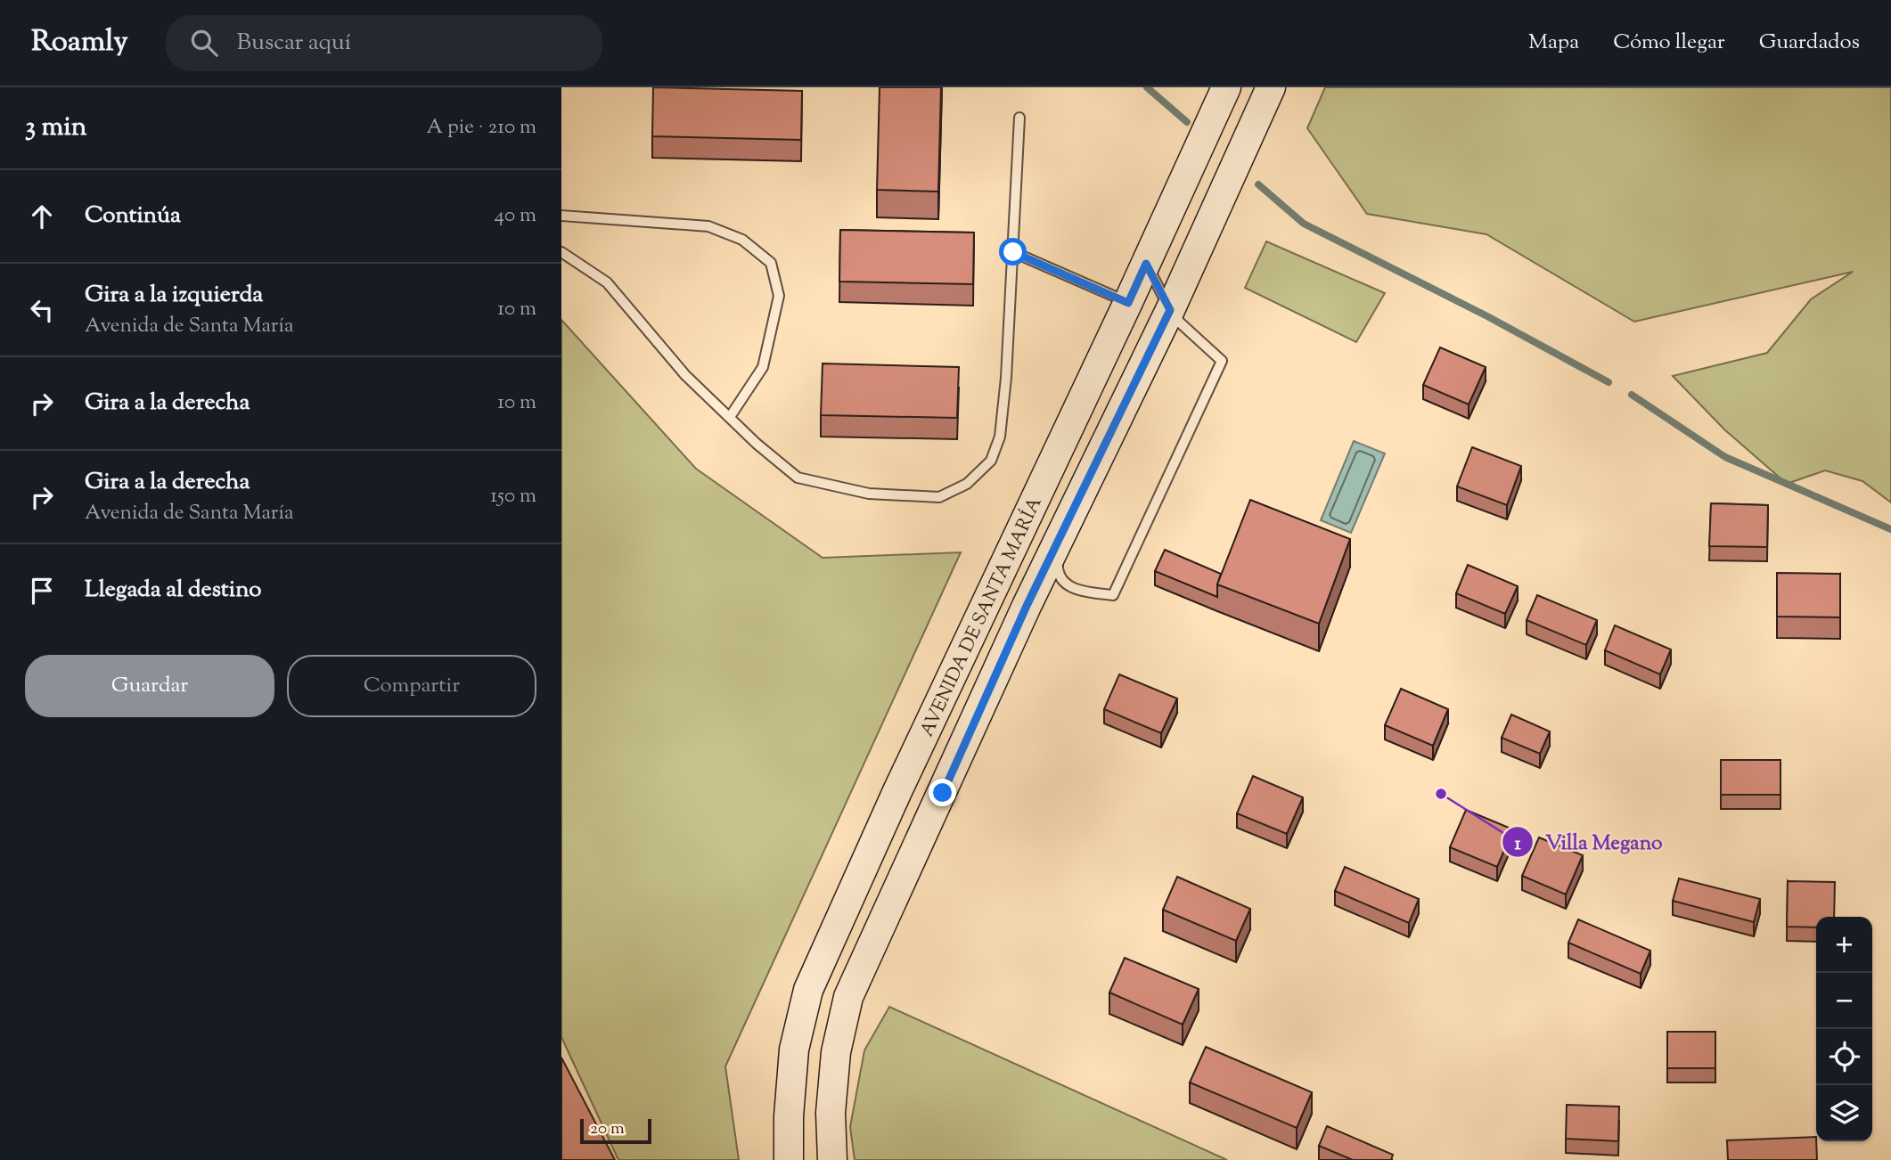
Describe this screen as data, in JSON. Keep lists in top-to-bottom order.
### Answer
{
  "streets": {
    "street": ["AVENIDA DE SANTA MARÍA"]
  },
  "places": ["Villa Megano"],
  "scale_bar": "20 m",
  "page": {
    "header": "Roamly",
    "search": "Buscar aquí",
    "nav": ["Mapa", "Cómo llegar", "Guardados"],
    "heading": ["3 min", "A pie · 210 m"],
    "list": [
      ["Continúa", "40 m"],
      ["Gira a la izquierda", "Avenida de Santa María", "10 m"],
      ["Gira a la derecha", "10 m"],
      ["Gira a la derecha", "Avenida de Santa María", "150 m"],
      "Llegada al destino"
    ],
    "buttons": ["Guardar", "Compartir"],
    "map_buttons": ["+", "−"],
    "scale": "20 m"
  }
}
